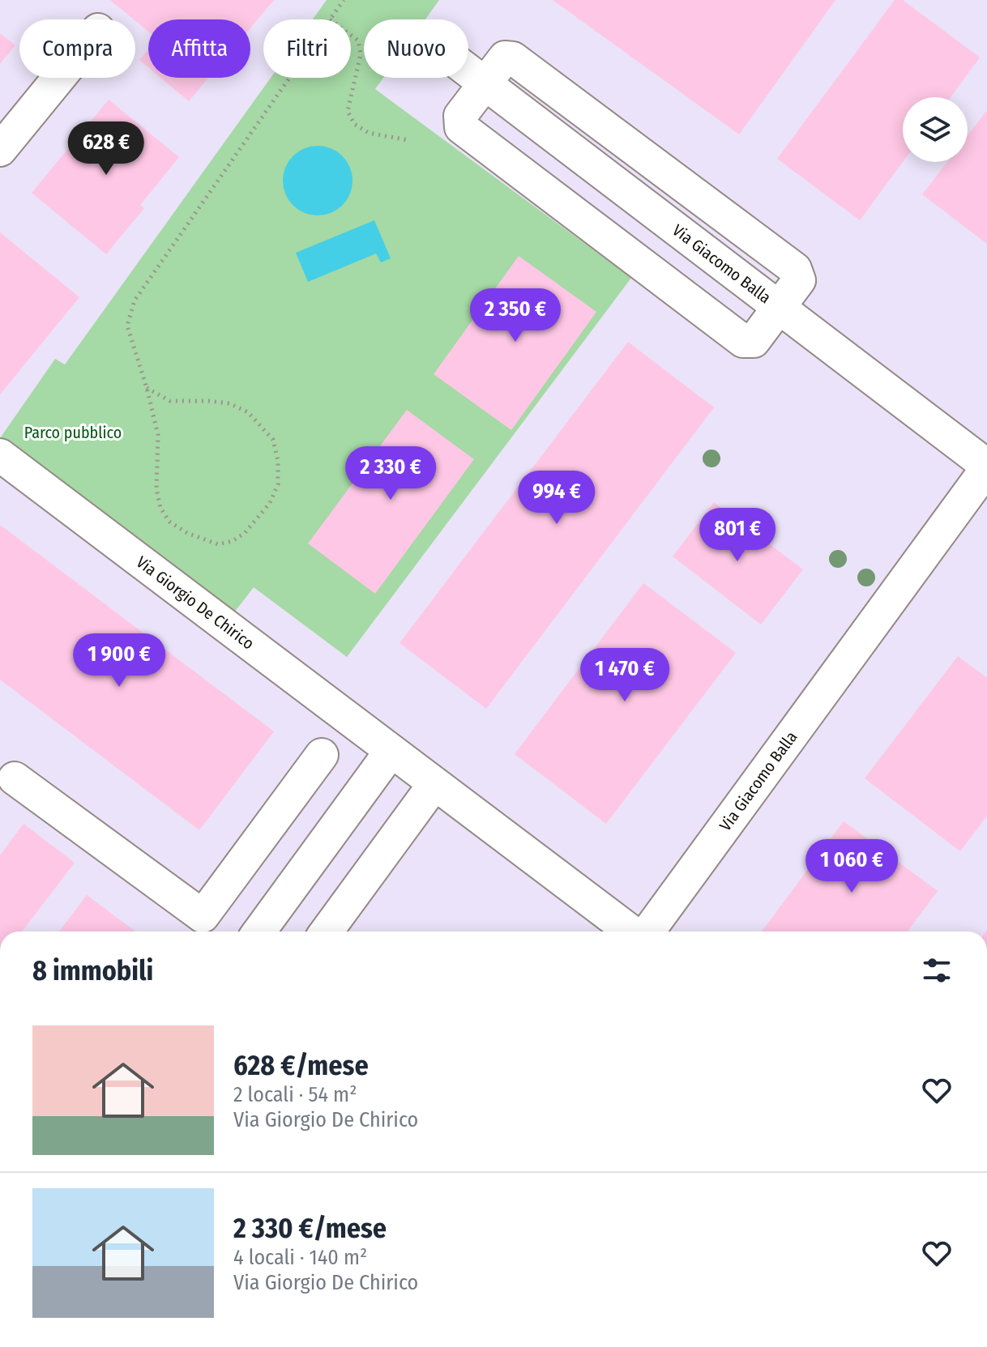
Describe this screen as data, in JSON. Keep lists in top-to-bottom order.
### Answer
{
  "streets": {
    "street": ["Via Giacomo Balla", "Via Giorgio De Chirico"]
  },
  "parks": ["Parco pubblico"],
  "page": {
    "chip": [
      "Compra",
      "Affitta",
      "Filtri",
      "Nuovo"
    ],
    "price": [
      "628 €",
      "2 350 €",
      "2 330 €",
      "994 €",
      "801 €",
      "1 900 €",
      "1 470 €",
      "1 060 €"
    ],
    "heading": "8 immobili",
    "list": [
      {
        "name": "628 €/mese",
        "note": "2 locali · 54 m² · Via Giorgio De Chirico"
      },
      {
        "name": "2 330 €/mese",
        "note": "4 locali · 140 m² · Via Giorgio De Chirico"
      }
    ]
  }
}
